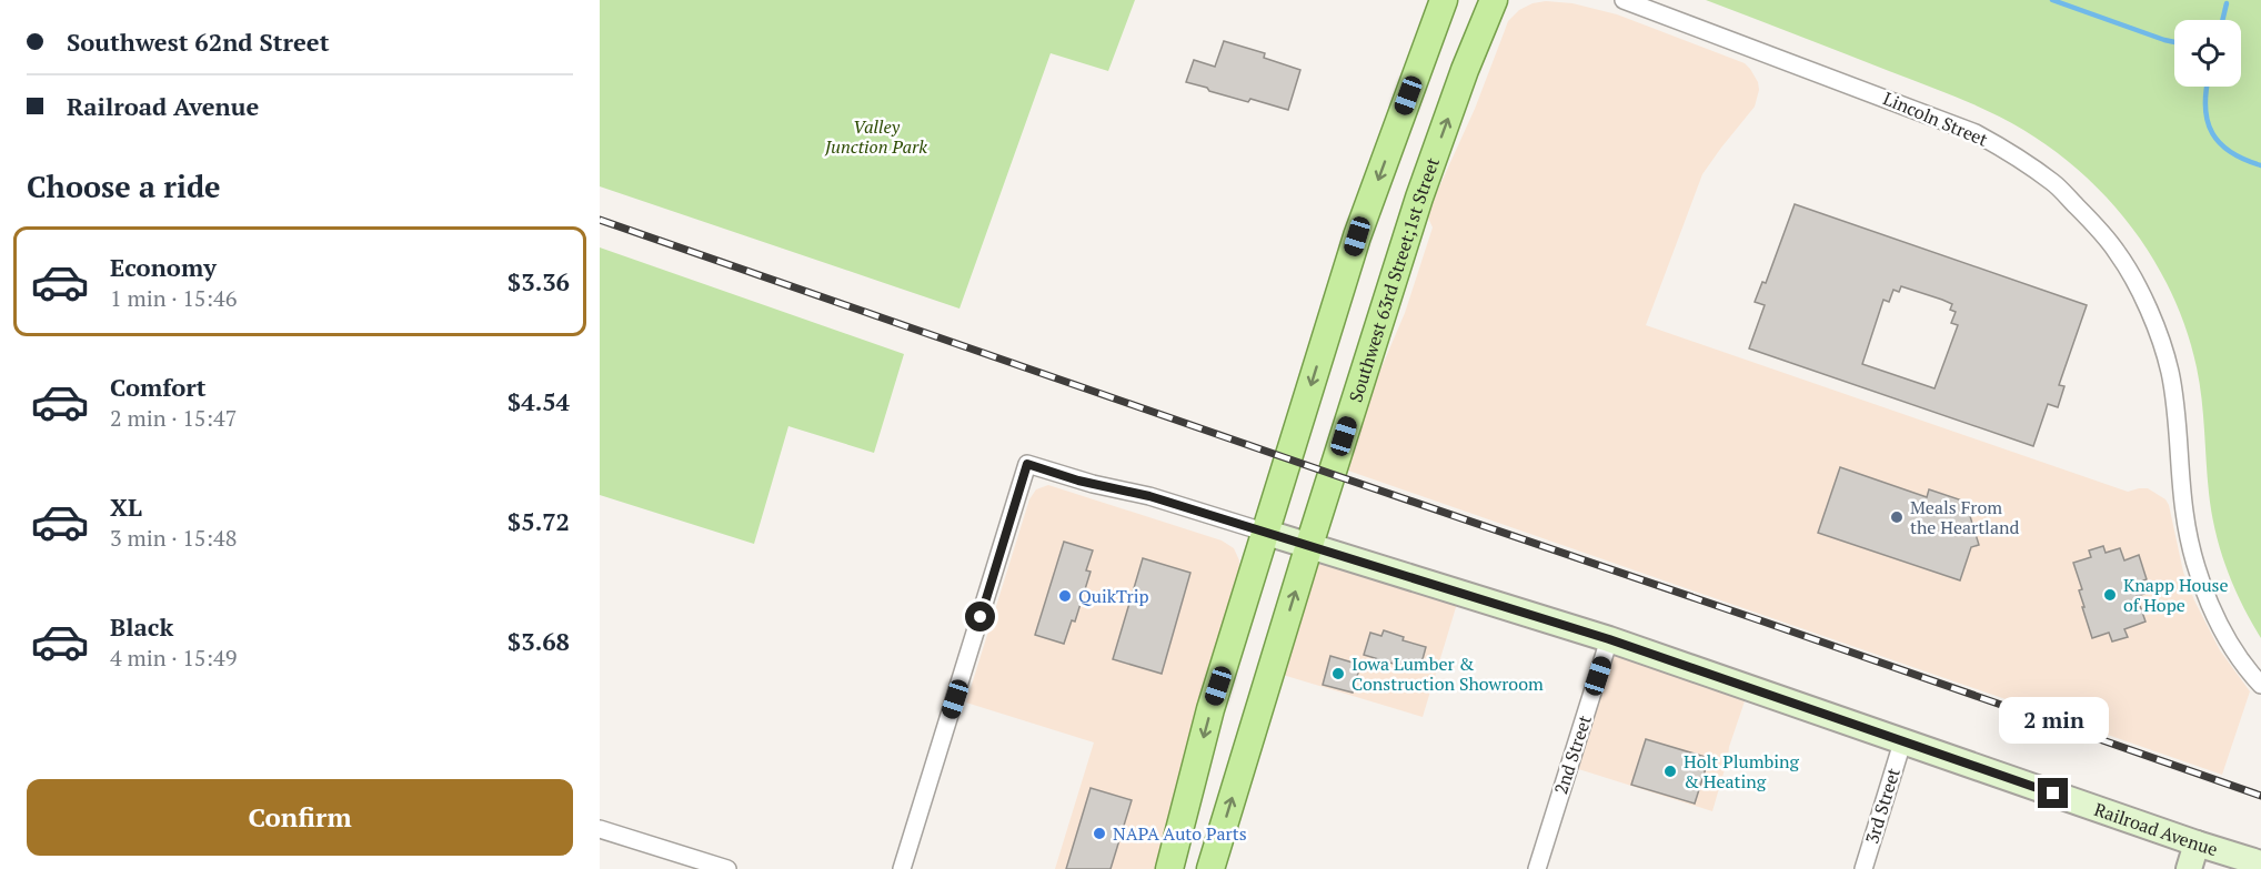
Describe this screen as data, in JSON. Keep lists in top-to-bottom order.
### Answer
{
  "streets": {
    "main road": ["Southwest 63rd Street;1st Street", "Railroad Avenue"],
    "street": ["Lincoln Street", "2nd Street", "3rd Street"]
  },
  "crossings": [
    ["Southwest 63rd Street;1st Street", "Railroad Avenue"],
    ["2nd Street", "Railroad Avenue"],
    ["3rd Street", "Railroad Avenue"]
  ],
  "parks": ["Valley Junction Park"],
  "places": [
    "Meals From the Heartland",
    "Knapp House of Hope",
    "QuikTrip",
    "Iowa Lumber & Construction Showroom",
    "Holt Plumbing & Heating",
    "NAPA Auto Parts"
  ],
  "page": {
    "banner": ["Southwest 62nd Street", "Railroad Avenue"],
    "heading": "Choose a ride",
    "list": [
      {
        "name": "Economy",
        "note": "1 min · 15:46",
        "value": "$3.36"
      },
      {
        "name": "Comfort",
        "note": "2 min · 15:47",
        "value": "$4.54"
      },
      {
        "name": "XL",
        "note": "3 min · 15:48",
        "value": "$5.72"
      },
      {
        "name": "Black",
        "note": "4 min · 15:49",
        "value": "$3.68"
      }
    ],
    "bubble": "2 min",
    "buttons": "Confirm"
  }
}
